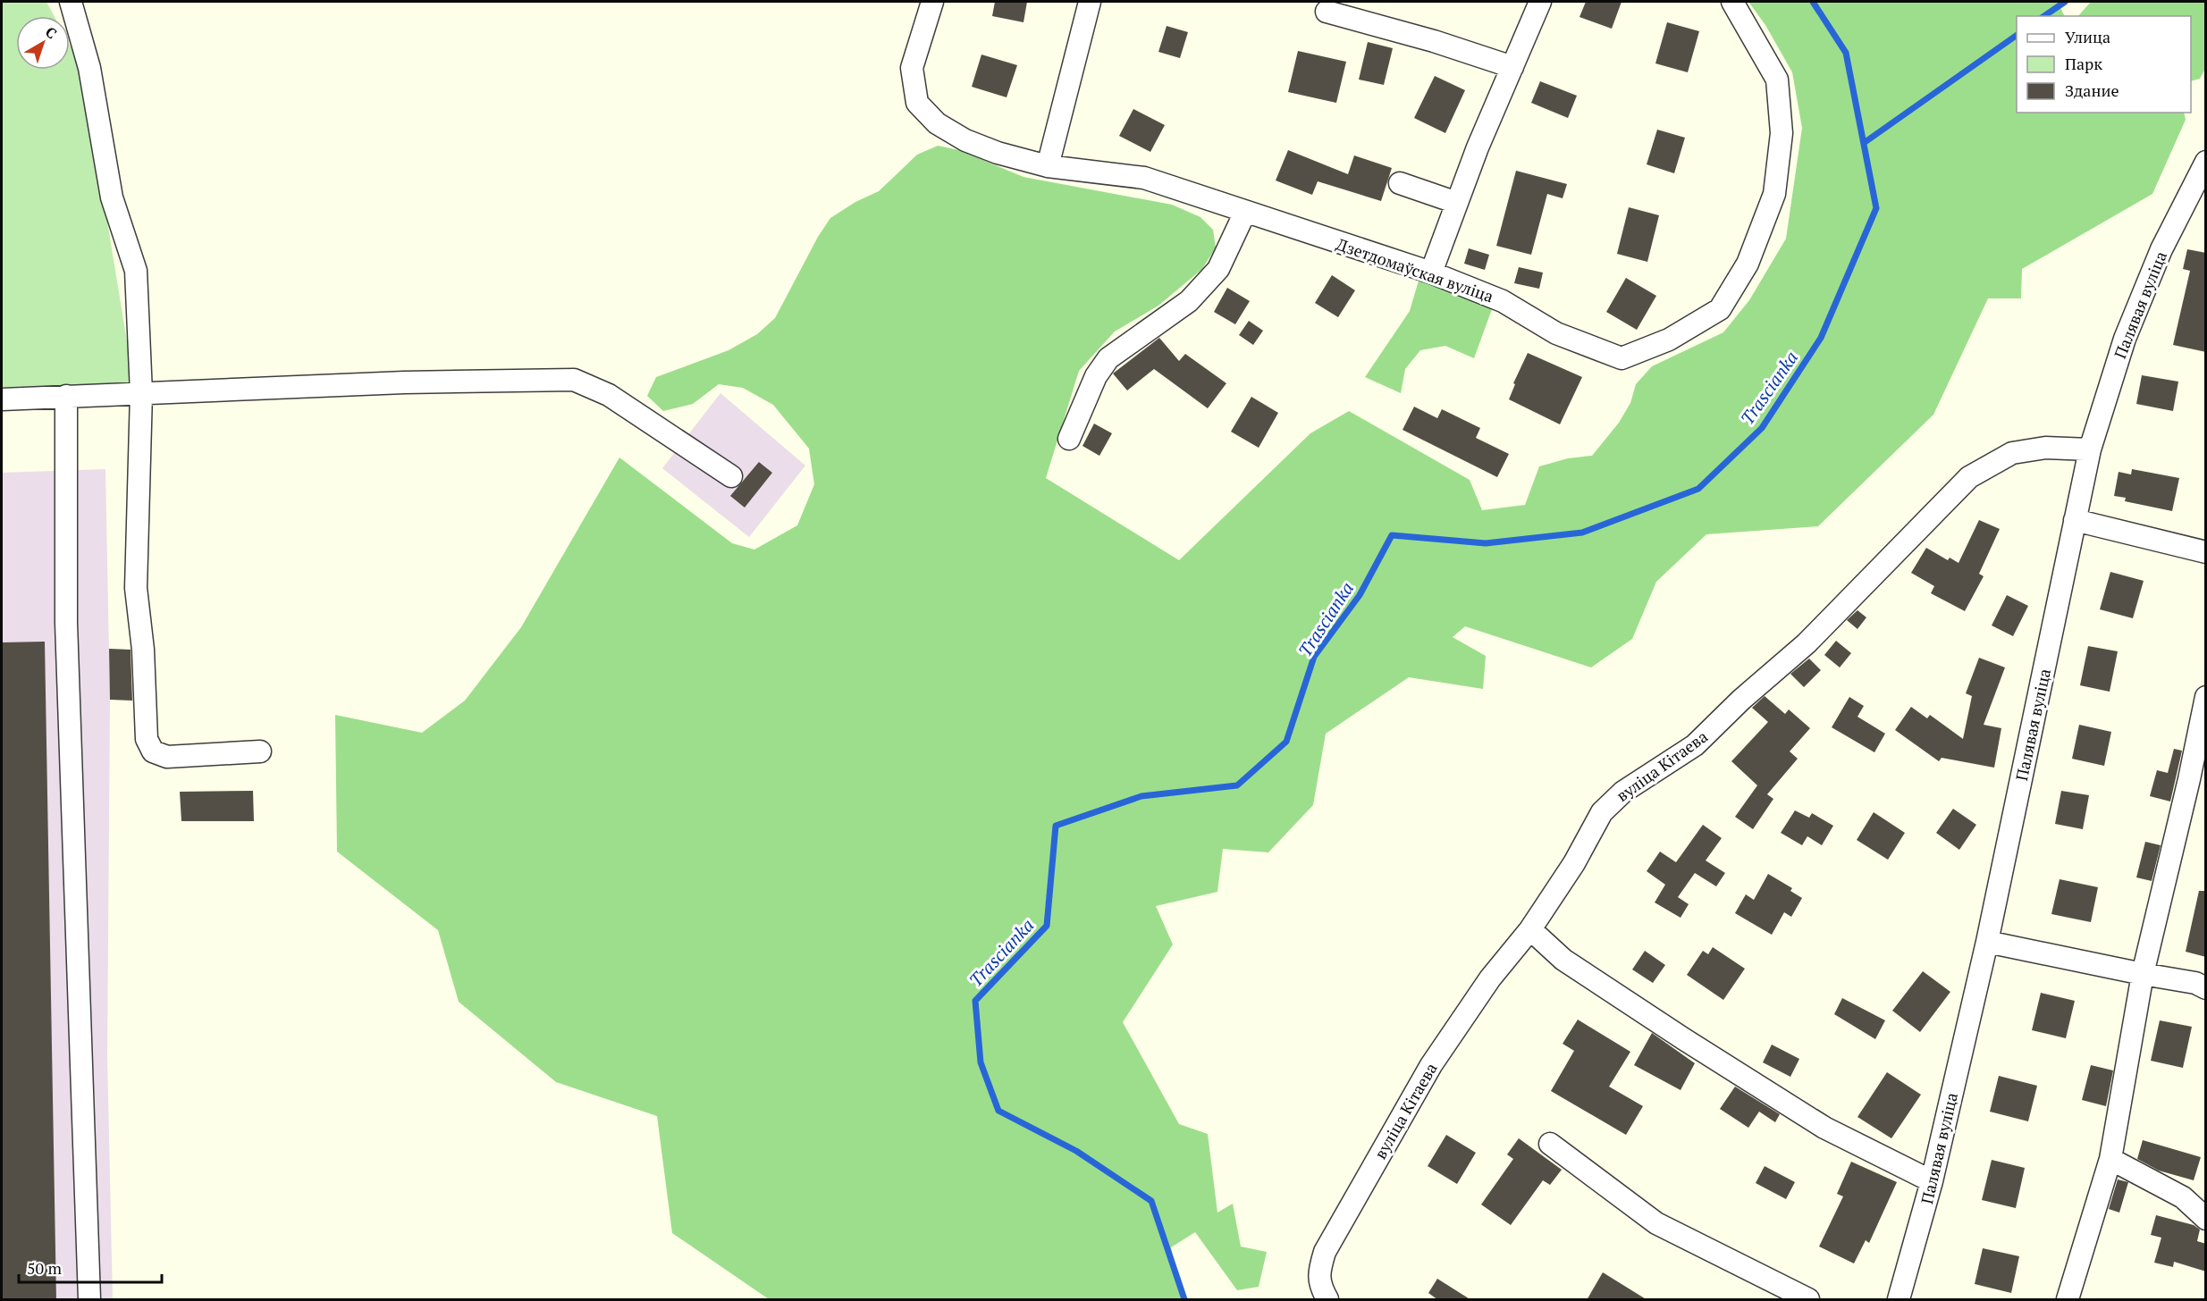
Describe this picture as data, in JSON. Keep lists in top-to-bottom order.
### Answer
{
  "streets": {
    "street": ["Дзетдомаўская вуліца", "Палявая вуліца", "вуліца Кітаева"]
  },
  "crossings": [
    ["Палявая вуліца", "вуліца Кітаева"]
  ],
  "water": ["Trascianka"],
  "legend": ["Улица", "Парк", "Здание"],
  "scale_bar": "50 m",
  "north": "top right"
}
